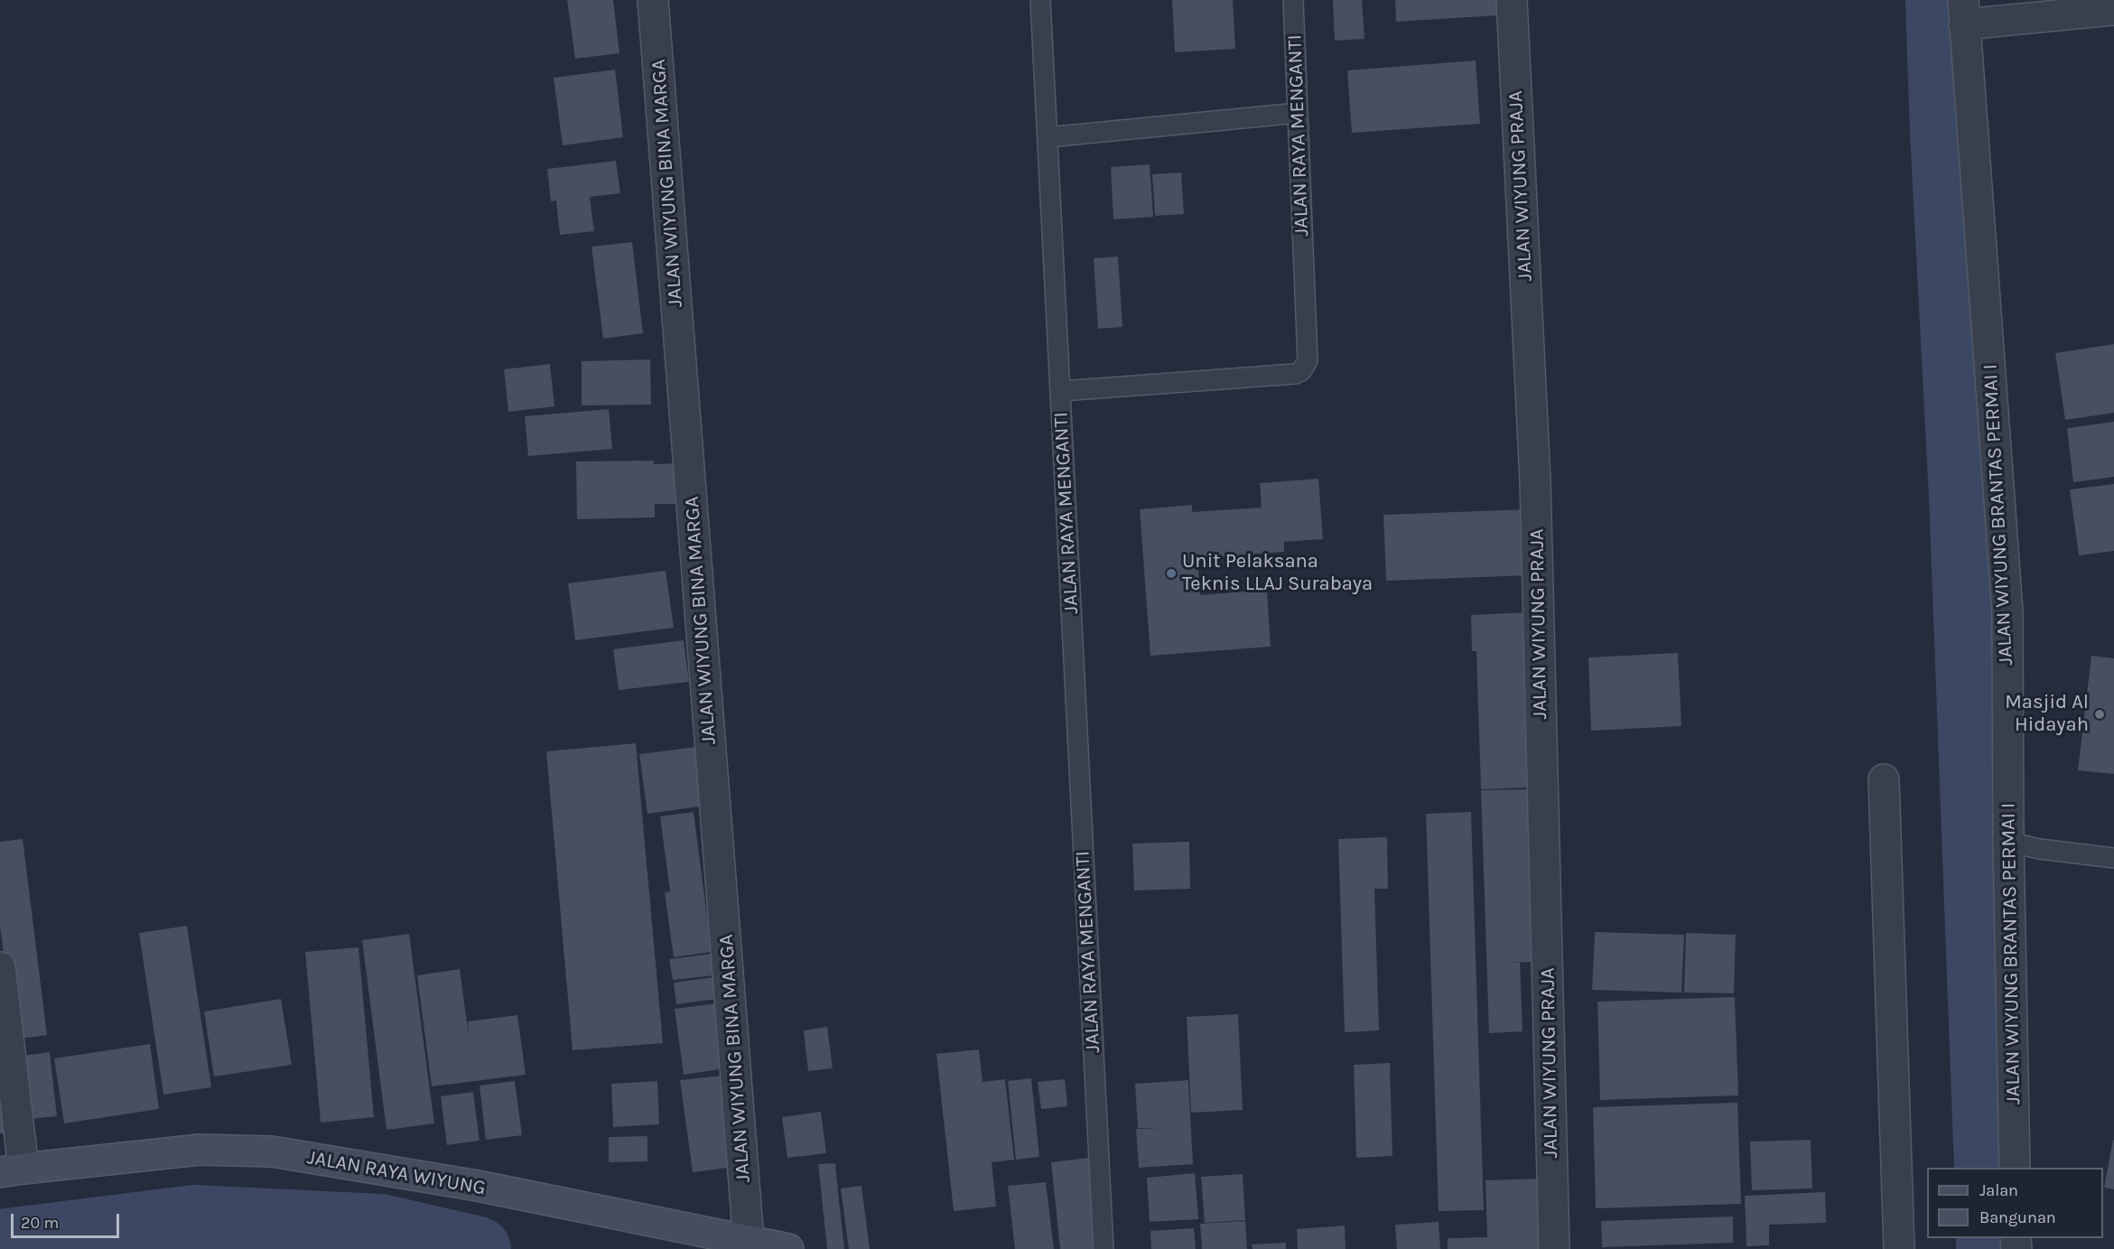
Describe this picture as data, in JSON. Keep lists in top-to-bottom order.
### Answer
{
  "streets": {
    "main road": ["JALAN RAYA WIYUNG"],
    "street": ["JALAN WIYUNG BINA MARGA", "JALAN WIYUNG PRAJA", "JALAN WIYUNG BRANTAS PERMAI I"],
    "lane": ["JALAN RAYA MENGANTI"]
  },
  "crossings": [
    ["JALAN WIYUNG BINA MARGA", "JALAN RAYA WIYUNG"]
  ],
  "places": ["Unit Pelaksana Teknis LLAJ Surabaya", "Masjid Al Hidayah"],
  "legend": ["Jalan", "Bangunan"],
  "scale_bar": "20 m"
}
